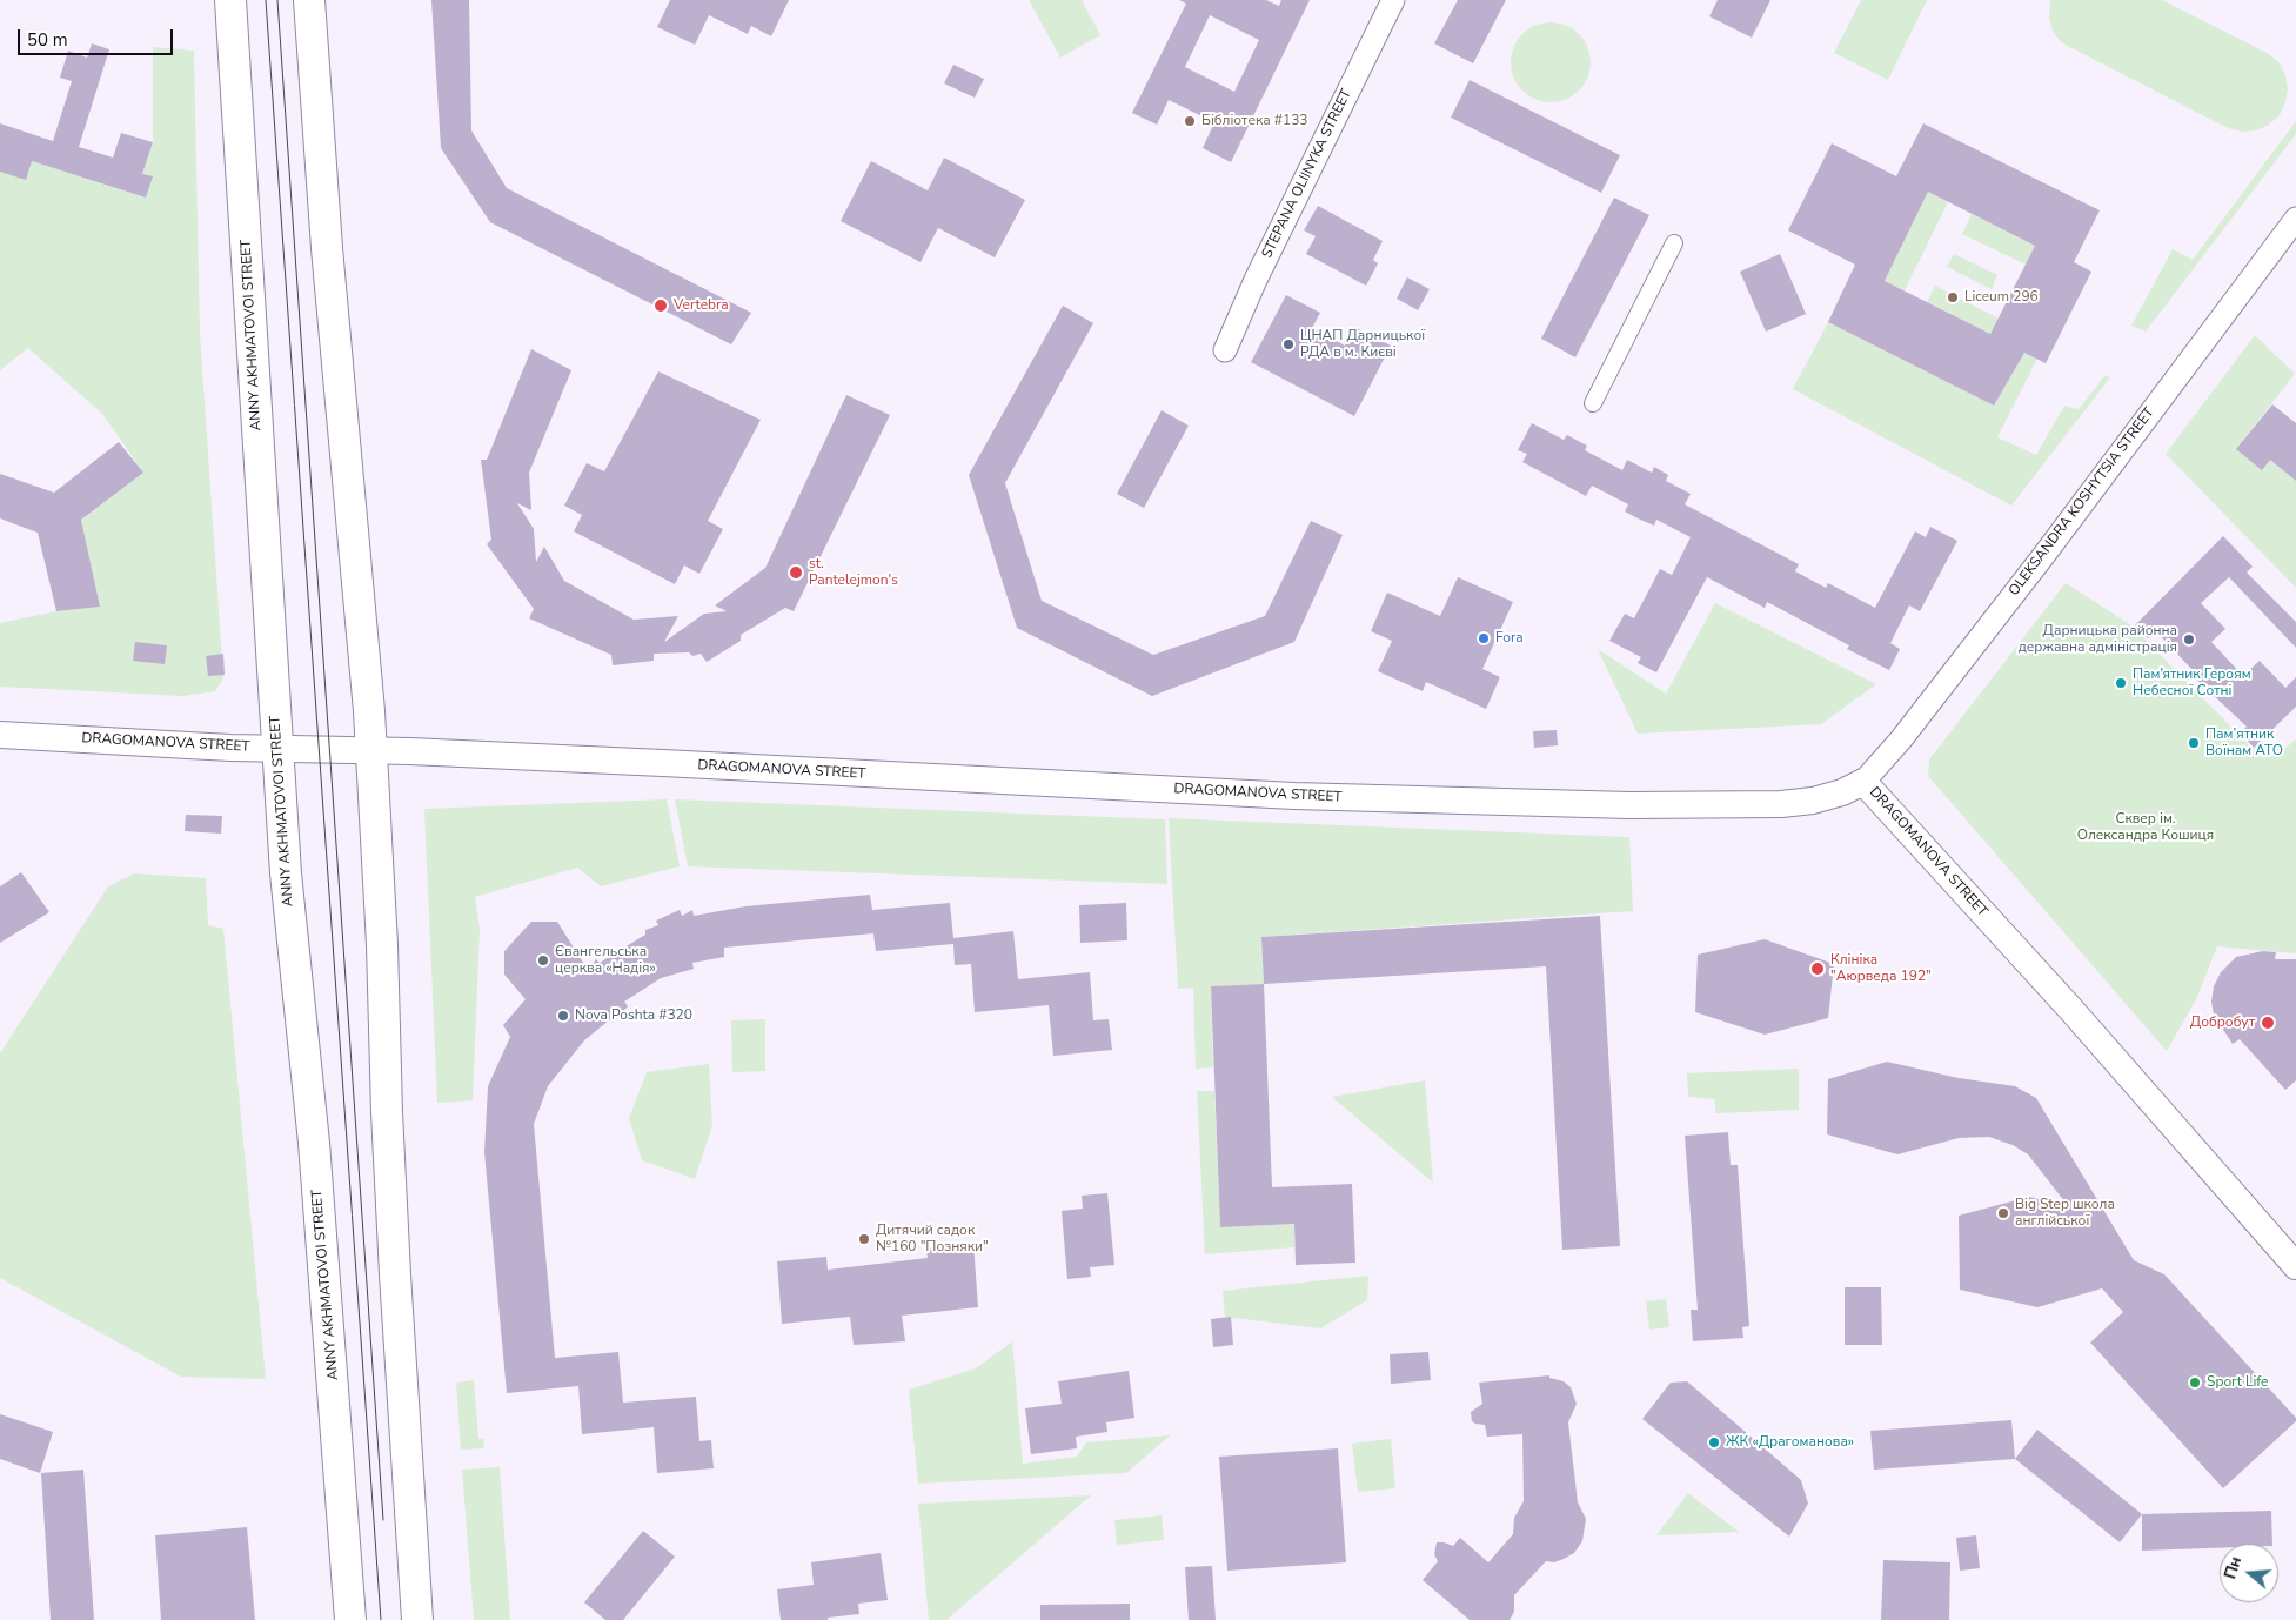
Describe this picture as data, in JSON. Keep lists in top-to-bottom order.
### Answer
{
  "streets": {
    "main road": ["ANNY AKHMATOVOI STREET"],
    "street": ["STEPANA OLIINYKA STREET", "OLEKSANDRA KOSHYTSIA STREET", "DRAGOMANOVA STREET"]
  },
  "crossings": [
    ["ANNY AKHMATOVOI STREET", "DRAGOMANOVA STREET"],
    ["OLEKSANDRA KOSHYTSIA STREET", "DRAGOMANOVA STREET"]
  ],
  "parks": ["Сквер ім. Олександра Кошиця"],
  "places": [
    "Бібліотека #133",
    "Liceum 296",
    "Vertebra",
    "ЦНАП Дарницької РДА в м. Києві",
    "st. Pantelejmon's",
    "Fora",
    "Дарницька районна державна адміністрація",
    "Пам'ятник Героям Небесної Сотні",
    "Пам’ятник Воїнам АТО",
    "Євангельська церква «Надія»",
    "Клініка \"Аюрведа 192\"",
    "Nova Poshta #320",
    "Добробут",
    "Big Step школа англiйськоï",
    "Дитячий садок №160 \"Позняки\"",
    "Sport Life",
    "ЖК «Драгоманова»"
  ],
  "scale_bar": "50 m",
  "north": "left"
}
